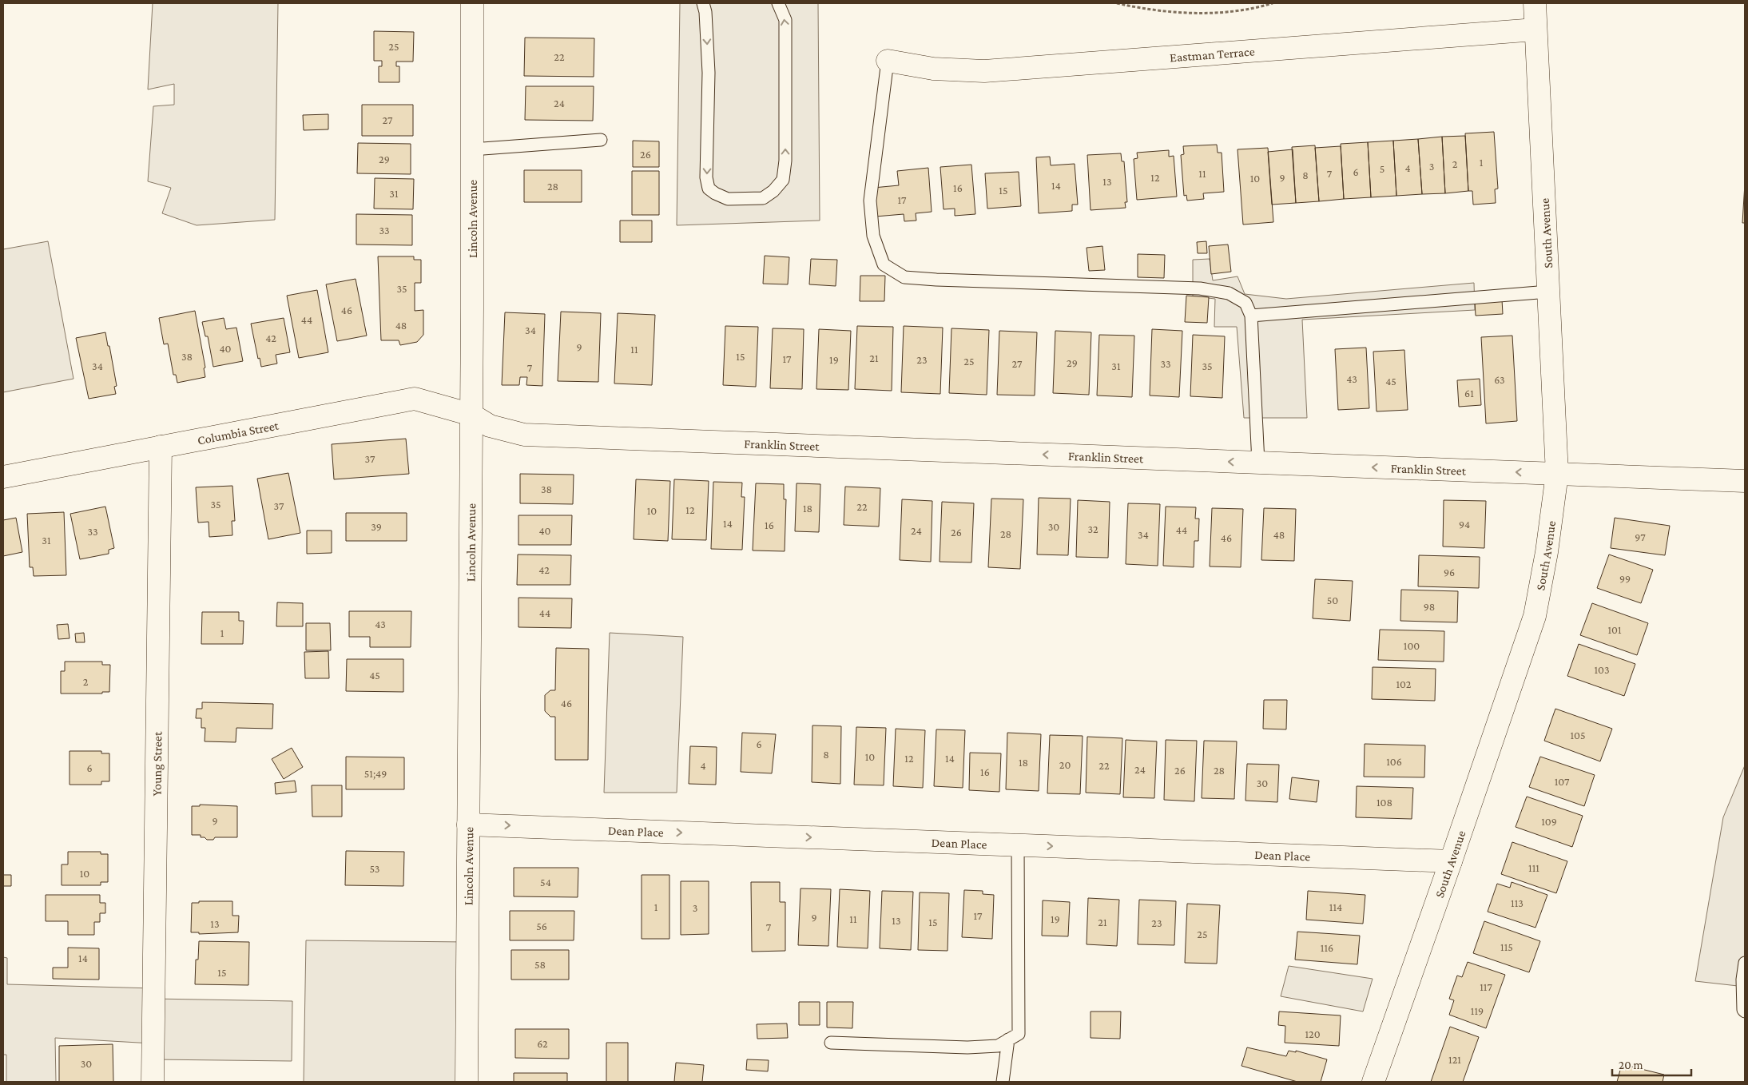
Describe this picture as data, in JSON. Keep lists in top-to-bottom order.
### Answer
{
  "streets": {
    "street": [
      "Eastman Terrace",
      "Lincoln Avenue",
      "South Avenue",
      "Columbia Street",
      "Franklin Street",
      "Young Street",
      "Dean Place"
    ]
  },
  "crossings": [
    ["Eastman Terrace", "South Avenue"],
    ["Lincoln Avenue", "Columbia Street"],
    ["Lincoln Avenue", "Franklin Street"],
    ["Lincoln Avenue", "Dean Place"],
    ["South Avenue", "Franklin Street"],
    ["South Avenue", "Dean Place"],
    ["Columbia Street", "Franklin Street"],
    ["Columbia Street", "Young Street"]
  ],
  "one_way": ["Franklin Street", "Dean Place"],
  "house_numbers": [
    "25",
    "22",
    "24",
    "27",
    "26",
    "29",
    "1",
    "2",
    "3",
    "4",
    "5",
    "6",
    "11",
    "7",
    "8",
    "12",
    "9",
    "10",
    "13",
    "14",
    "28",
    "16",
    "15",
    "31",
    "17",
    "33",
    "35",
    "46",
    "44",
    "48",
    "34",
    "42",
    "9",
    "40",
    "11",
    "38",
    "15",
    "21",
    "17",
    "19",
    "23",
    "25",
    "29",
    "27",
    "33",
    "34",
    "31",
    "35",
    "7",
    "43",
    "63",
    "45",
    "61",
    "37",
    "38",
    "35",
    "37",
    "22",
    "18",
    "12",
    "10",
    "14",
    "94",
    "16",
    "39",
    "30",
    "32",
    "44",
    "40",
    "24",
    "33",
    "26",
    "28",
    "34",
    "48",
    "97",
    "46",
    "31",
    "42",
    "96",
    "99",
    "50",
    "98",
    "44",
    "43",
    "101",
    "1",
    "100",
    "103",
    "45",
    "2",
    "102",
    "46",
    "105",
    "6",
    "8",
    "10",
    "12",
    "14",
    "106",
    "18",
    "20",
    "4",
    "22",
    "6",
    "24",
    "26",
    "28",
    "16",
    "51;49",
    "107",
    "30",
    "108",
    "9",
    "109",
    "111",
    "53",
    "10",
    "54",
    "113",
    "1",
    "114",
    "3",
    "17",
    "9",
    "11",
    "19",
    "13",
    "15",
    "21",
    "23",
    "13",
    "56",
    "7",
    "25",
    "115",
    "116",
    "14",
    "58",
    "15",
    "117",
    "119",
    "120",
    "62",
    "121",
    "30"
  ],
  "scale_bar": "20 m"
}
